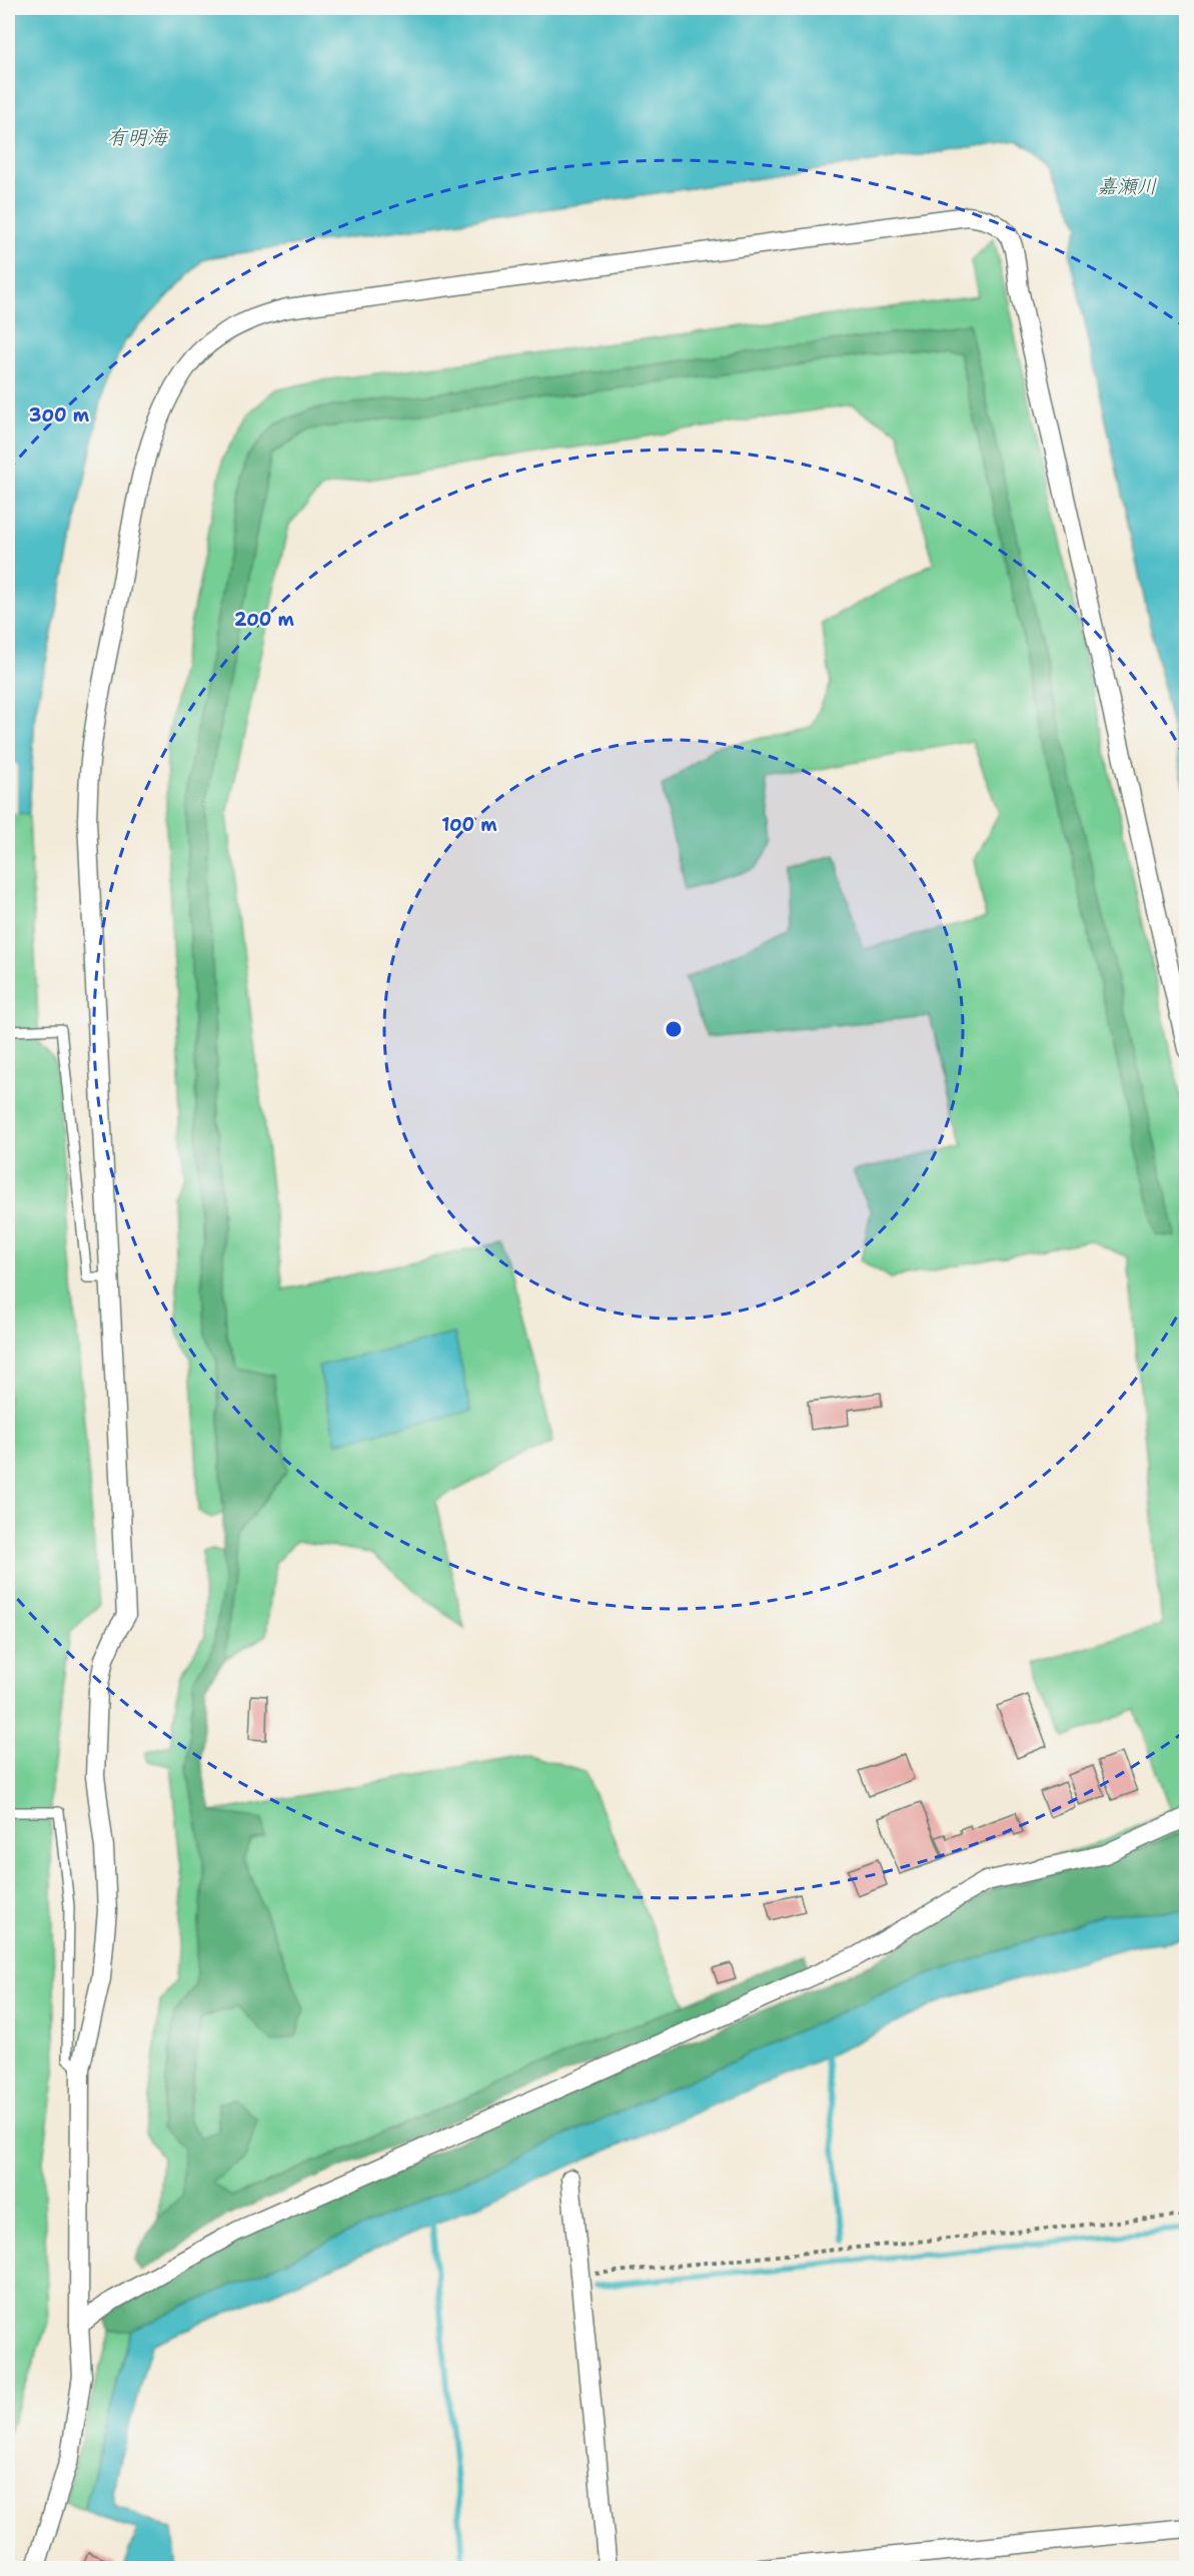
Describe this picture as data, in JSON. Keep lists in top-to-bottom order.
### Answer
{
  "water": ["有明海", "嘉瀬川"],
  "rings": ["300 m", "200 m", "100 m"]
}
